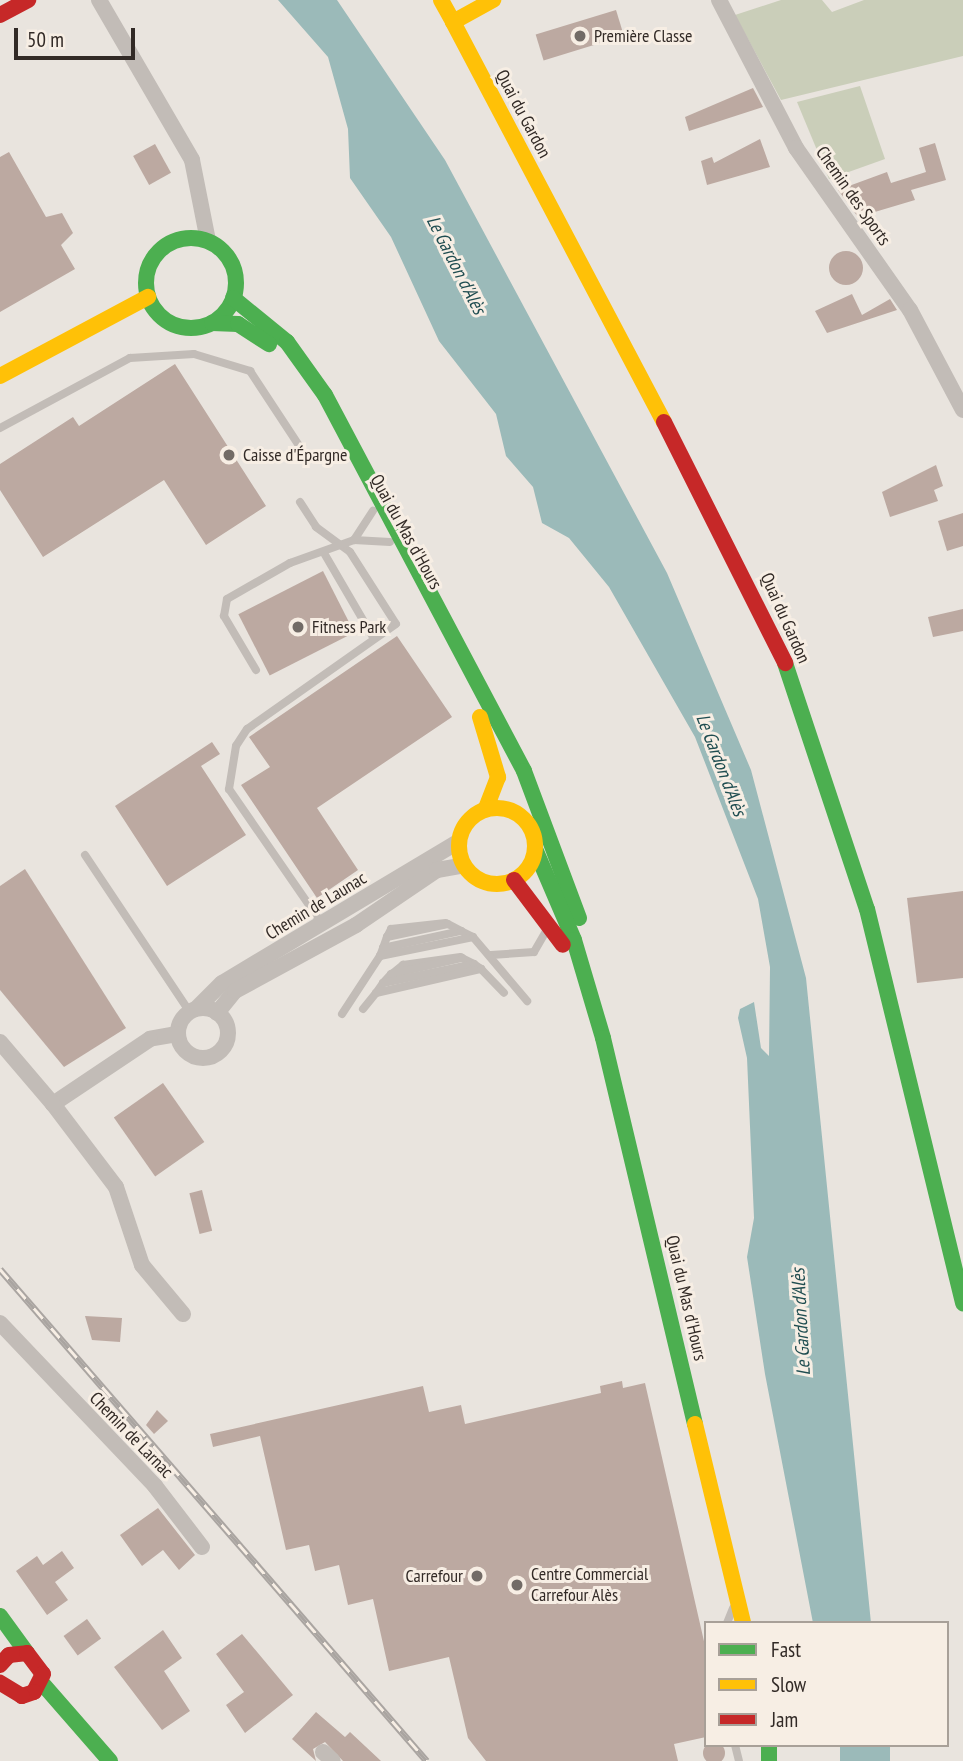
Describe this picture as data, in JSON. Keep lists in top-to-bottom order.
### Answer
{
  "streets": {
    "street": [
      "Quai du Gardon",
      "Chemin des Sports",
      "Quai du Mas d'Hours",
      "Chemin de Launac",
      "Chemin de Larnac"
    ]
  },
  "crossings": [
    ["Quai du Mas d'Hours", "Chemin de Launac"]
  ],
  "water": ["Le Gardon d'Alès"],
  "places": [
    "Première Classe",
    "Caisse d'Épargne",
    "Fitness Park",
    "Carrefour",
    "Centre Commercial Carrefour Alès"
  ],
  "legend": ["Fast", "Slow", "Jam"],
  "scale_bar": "50 m"
}
